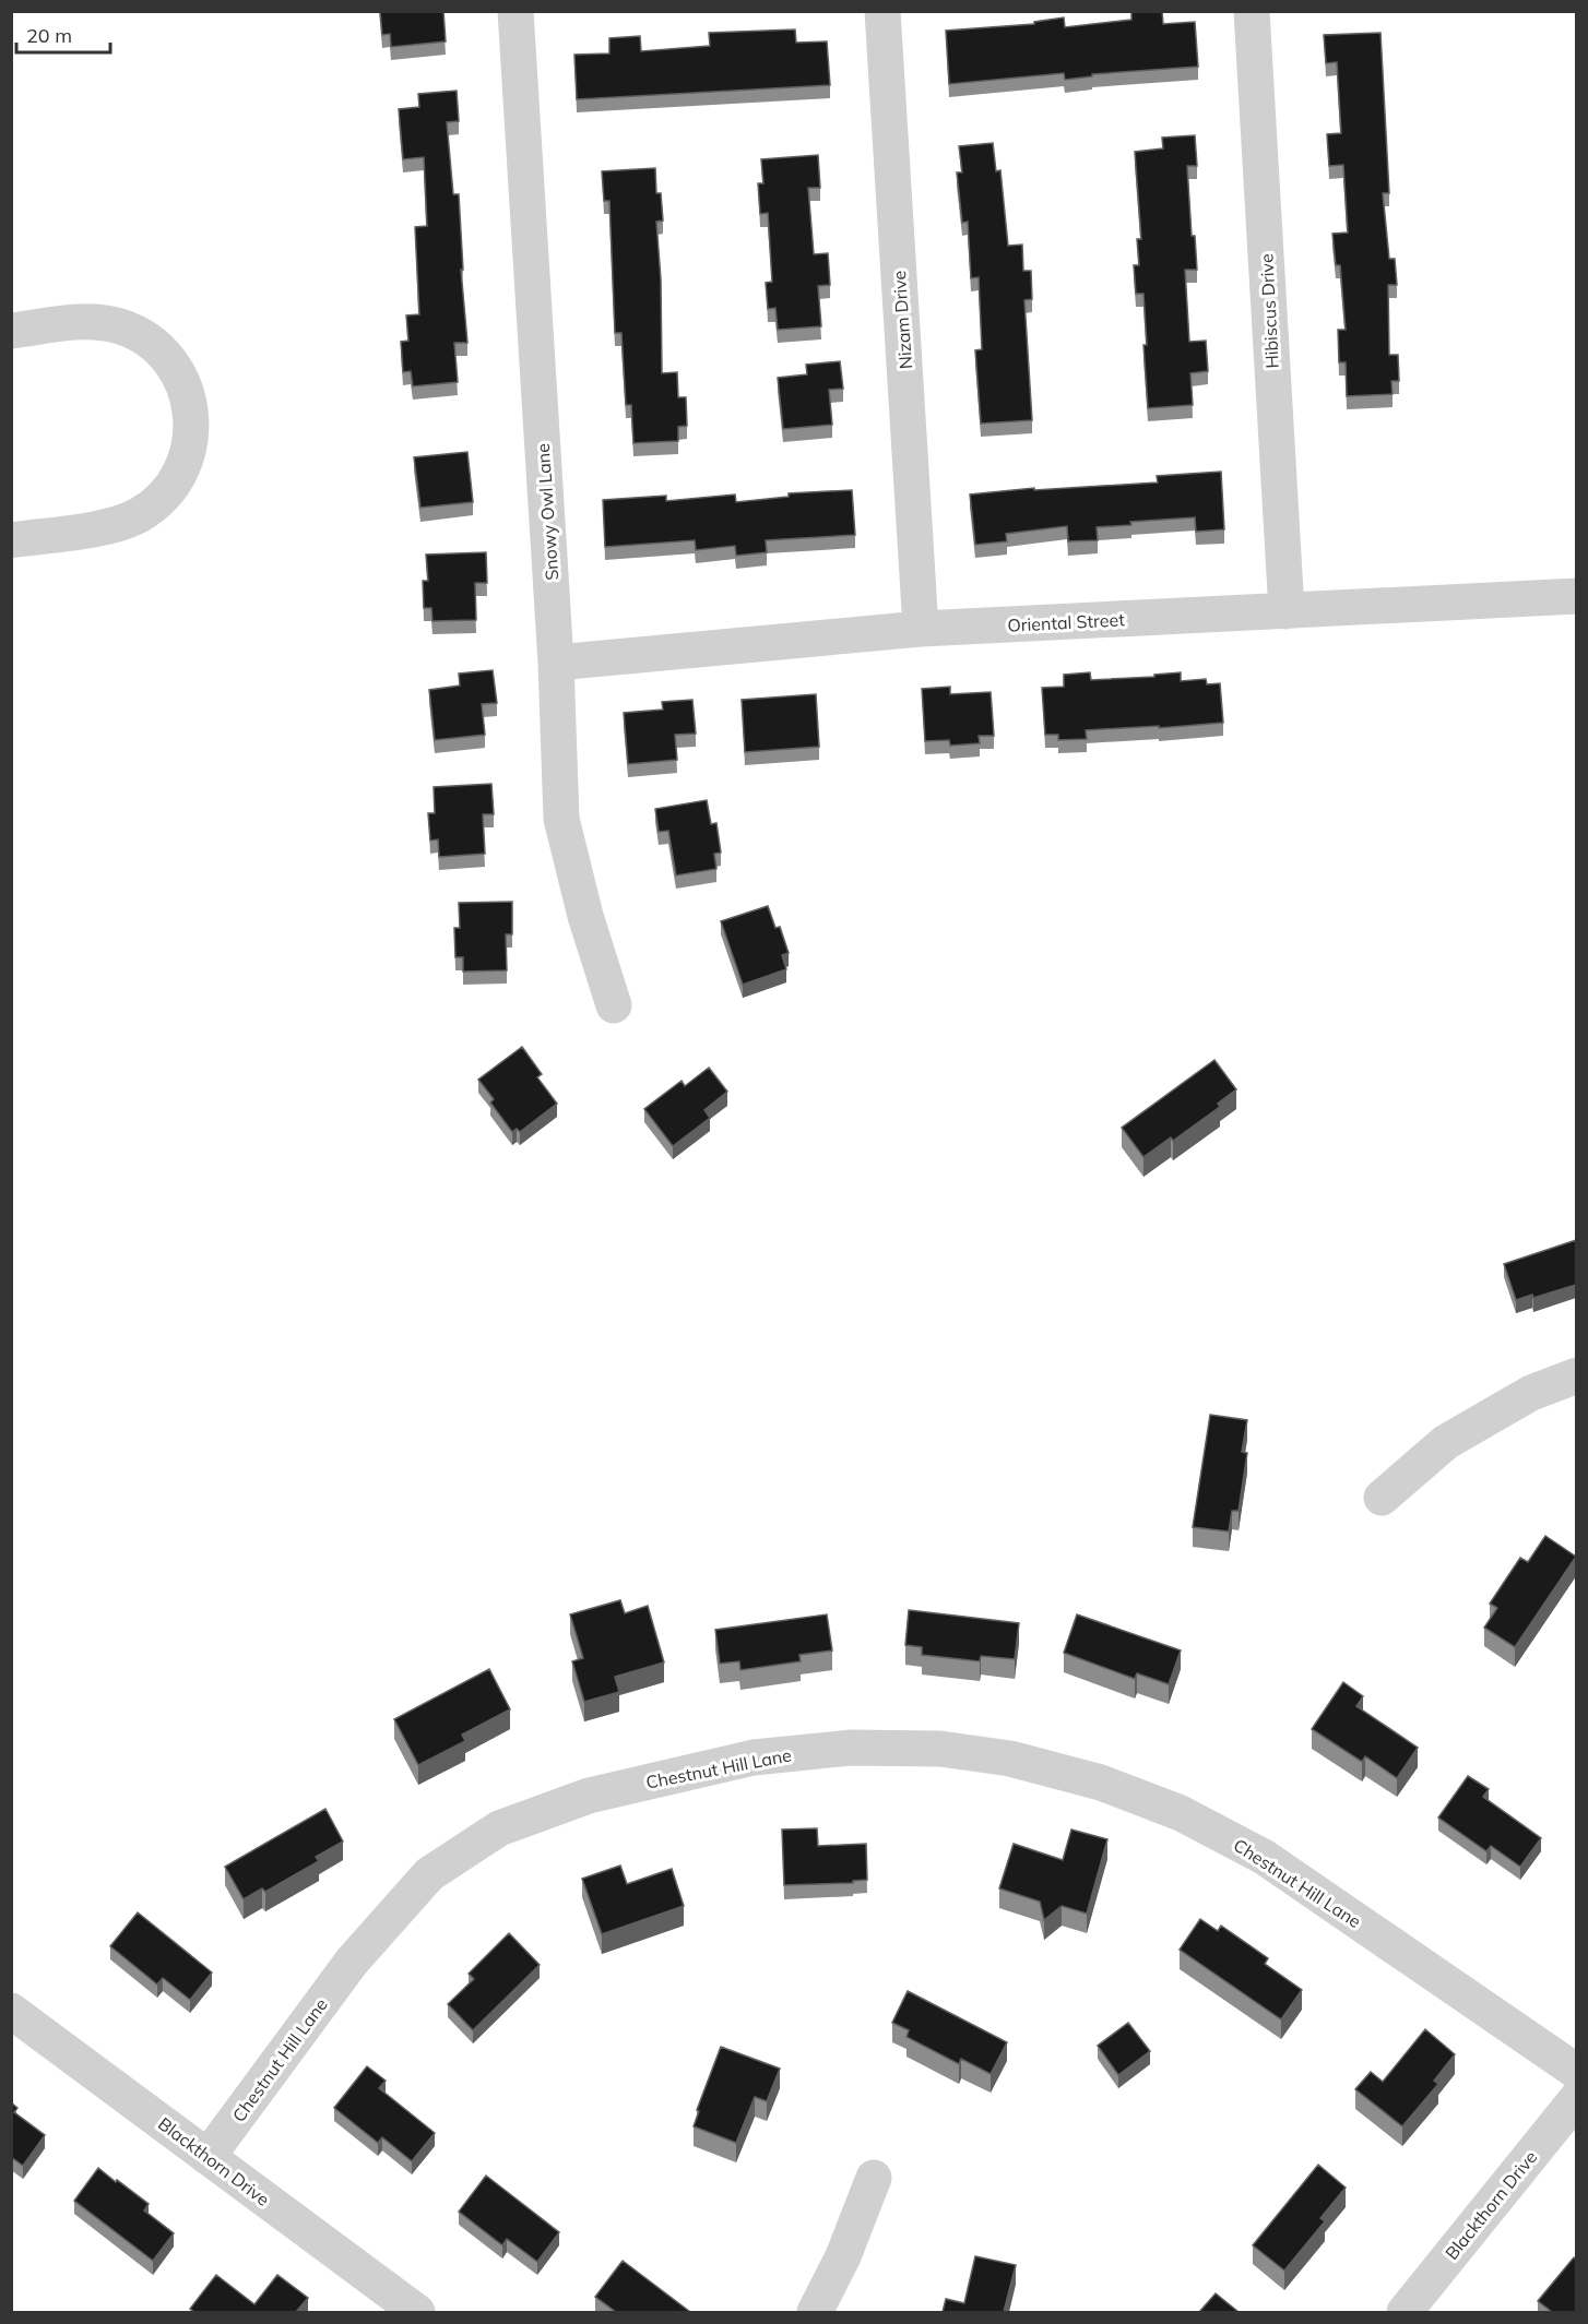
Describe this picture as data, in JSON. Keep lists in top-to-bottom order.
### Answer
{
  "streets": {
    "street": [
      "Hibiscus Drive",
      "Nizam Drive",
      "Snowy Owl Lane",
      "Oriental Street",
      "Chestnut Hill Lane",
      "Blackthorn Drive"
    ]
  },
  "crossings": [
    ["Hibiscus Drive", "Oriental Street"],
    ["Nizam Drive", "Oriental Street"],
    ["Snowy Owl Lane", "Oriental Street"],
    ["Chestnut Hill Lane", "Blackthorn Drive"]
  ],
  "scale_bar": "20 m"
}
